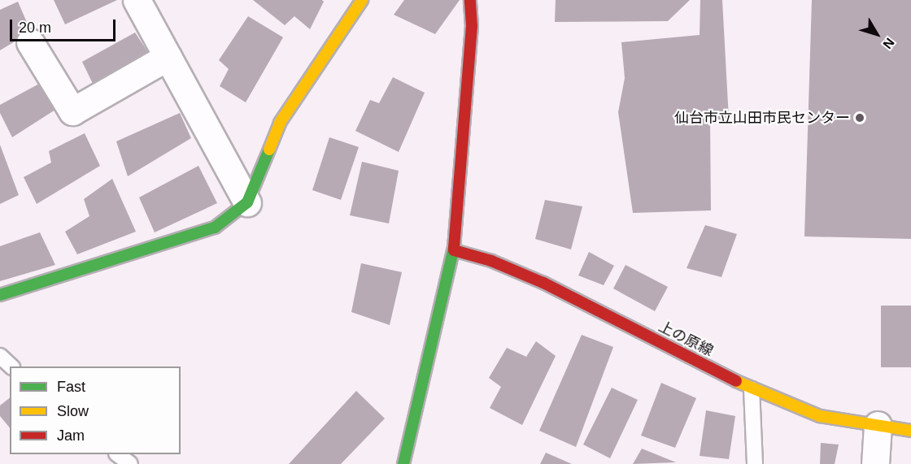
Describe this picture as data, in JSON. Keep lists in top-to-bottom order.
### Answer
{
  "streets": {
    "street": ["上の原線"]
  },
  "places": ["仙台市立山田市民センター"],
  "legend": ["Fast", "Slow", "Jam"],
  "scale_bar": "20 m",
  "north": "bottom right"
}
